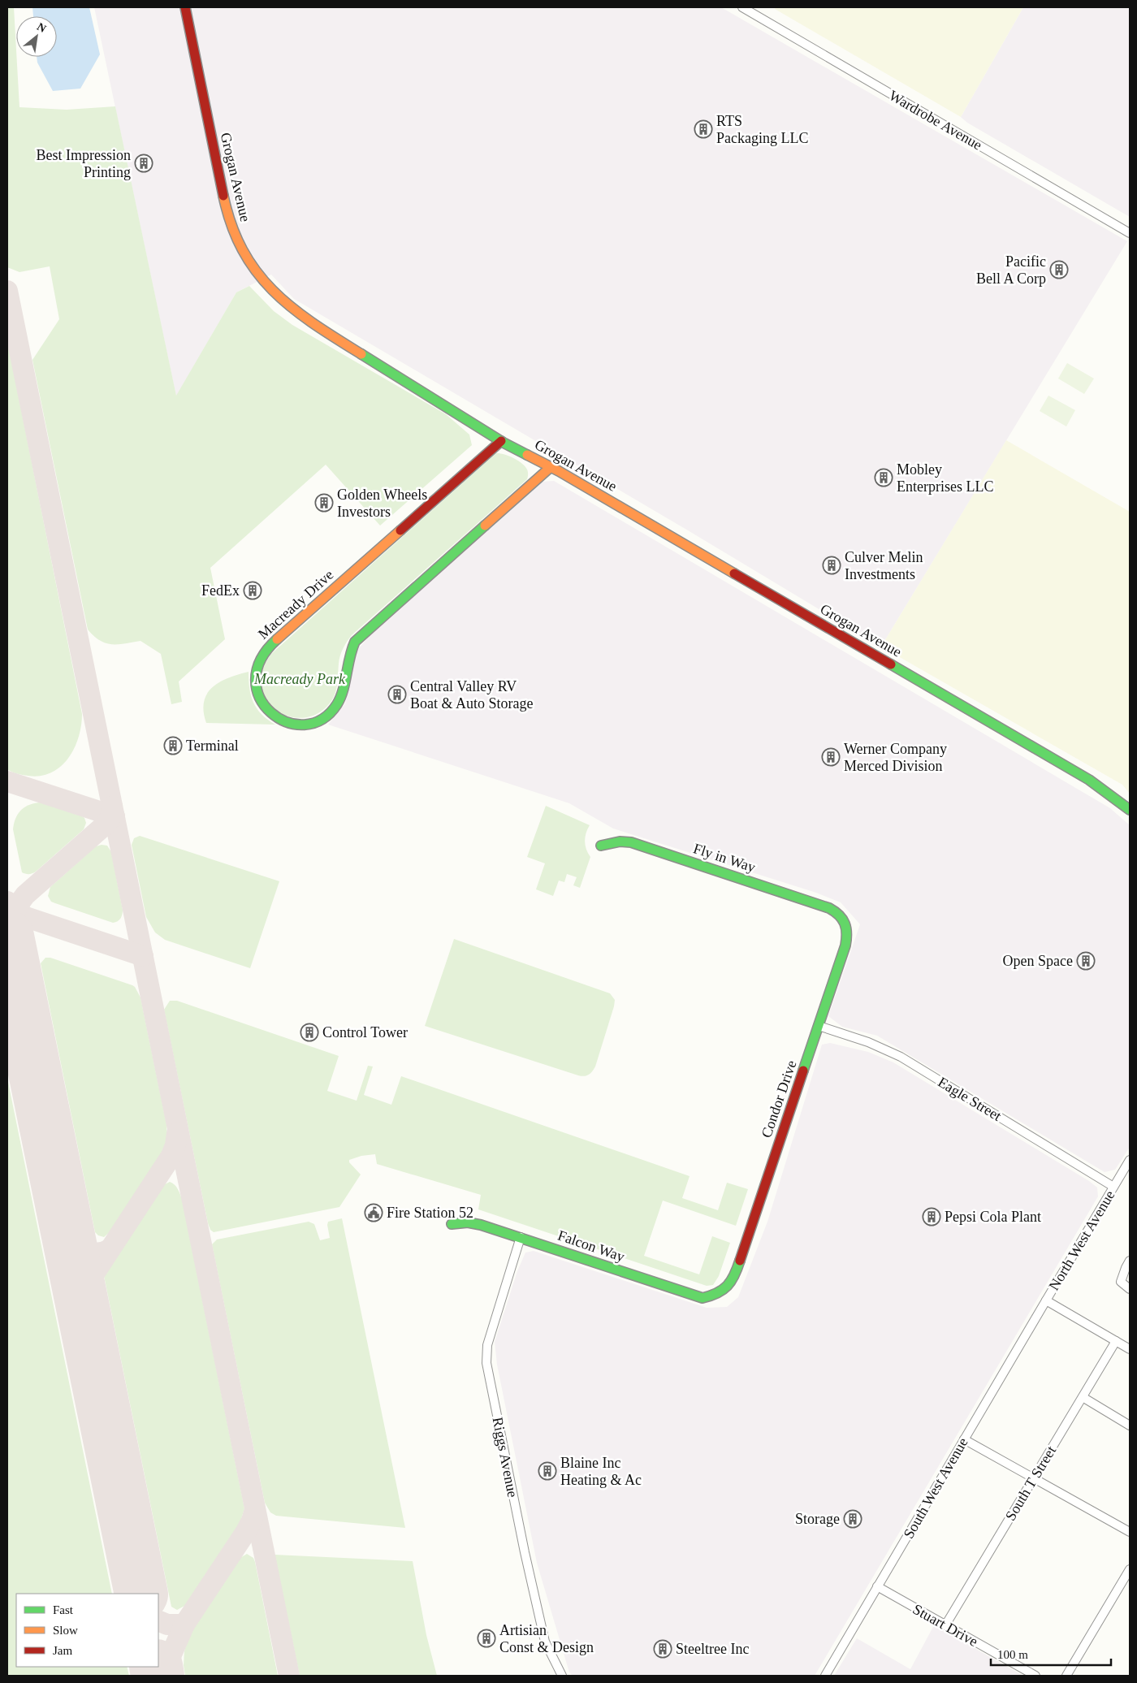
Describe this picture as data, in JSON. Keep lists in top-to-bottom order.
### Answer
{
  "streets": {
    "street": [
      "Wardrobe Avenue",
      "Grogan Avenue",
      "Macready Drive",
      "Fly in Way",
      "Condor Drive",
      "Eagle Street",
      "North West Avenue",
      "Falcon Way",
      "Riggs Avenue",
      "South T Street",
      "South West Avenue",
      "Stuart Drive"
    ]
  },
  "crossings": [
    ["Grogan Avenue", "Macready Drive"],
    ["Fly in Way", "Condor Drive"],
    ["Condor Drive", "Eagle Street"],
    ["Condor Drive", "Falcon Way"],
    ["Eagle Street", "North West Avenue"],
    ["North West Avenue", "South West Avenue"],
    ["Falcon Way", "Riggs Avenue"],
    ["South T Street", "Stuart Drive"],
    ["South West Avenue", "Stuart Drive"]
  ],
  "parks": ["Macready Park"],
  "places": {
    "building": [
      "RTS Packaging LLC",
      "Best Impression Printing",
      "Pacific Bell A Corp",
      "Mobley Enterprises LLC",
      "Golden Wheels Investors",
      "Culver Melin Investments",
      "FedEx",
      "Central Valley RV Boat & Auto Storage",
      "Terminal",
      "Werner Company Merced Division",
      "Open Space",
      "Control Tower",
      "Pepsi Cola Plant",
      "Blaine Inc Heating & Ac",
      "Storage",
      "Artisian Const & Design",
      "Steeltree Inc"
    ],
    "public building": ["Fire Station 52"]
  },
  "legend": ["Fast", "Slow", "Jam"],
  "scale_bar": "100 m",
  "north": "top right"
}
